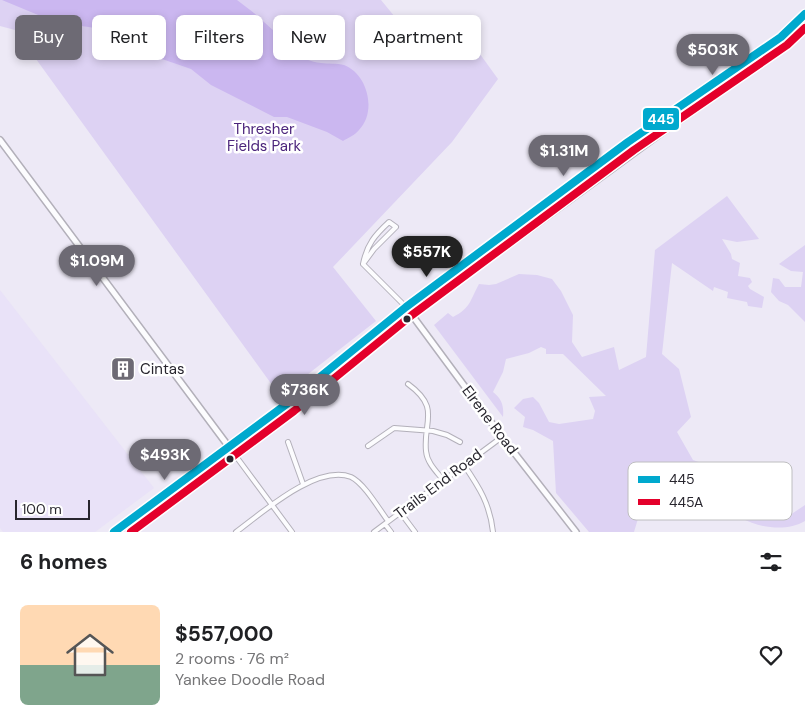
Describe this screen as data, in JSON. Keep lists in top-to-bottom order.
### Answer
{
  "streets": {
    "street": ["Elrene Road", "Trails End Road"]
  },
  "crossings": [
    ["Elrene Road", "Trails End Road"]
  ],
  "parks": ["Thresher Fields Park"],
  "places": {
    "building": ["Cintas"]
  },
  "lines": ["transit line 445", "transit line 445A"],
  "legend": ["445", "445A"],
  "scale_bar": "100 m",
  "page": {
    "chip": [
      "Buy",
      "Rent",
      "Filters",
      "New",
      "Apartment"
    ],
    "price": [
      "$503K",
      "$1.31M",
      "$557K",
      "$1.09M",
      "$736K",
      "$493K"
    ],
    "scale": "100 m",
    "heading": "6 homes",
    "list": [
      {
        "name": "$557,000",
        "note": "2 rooms · 76 m² · Yankee Doodle Road"
      }
    ]
  }
}
